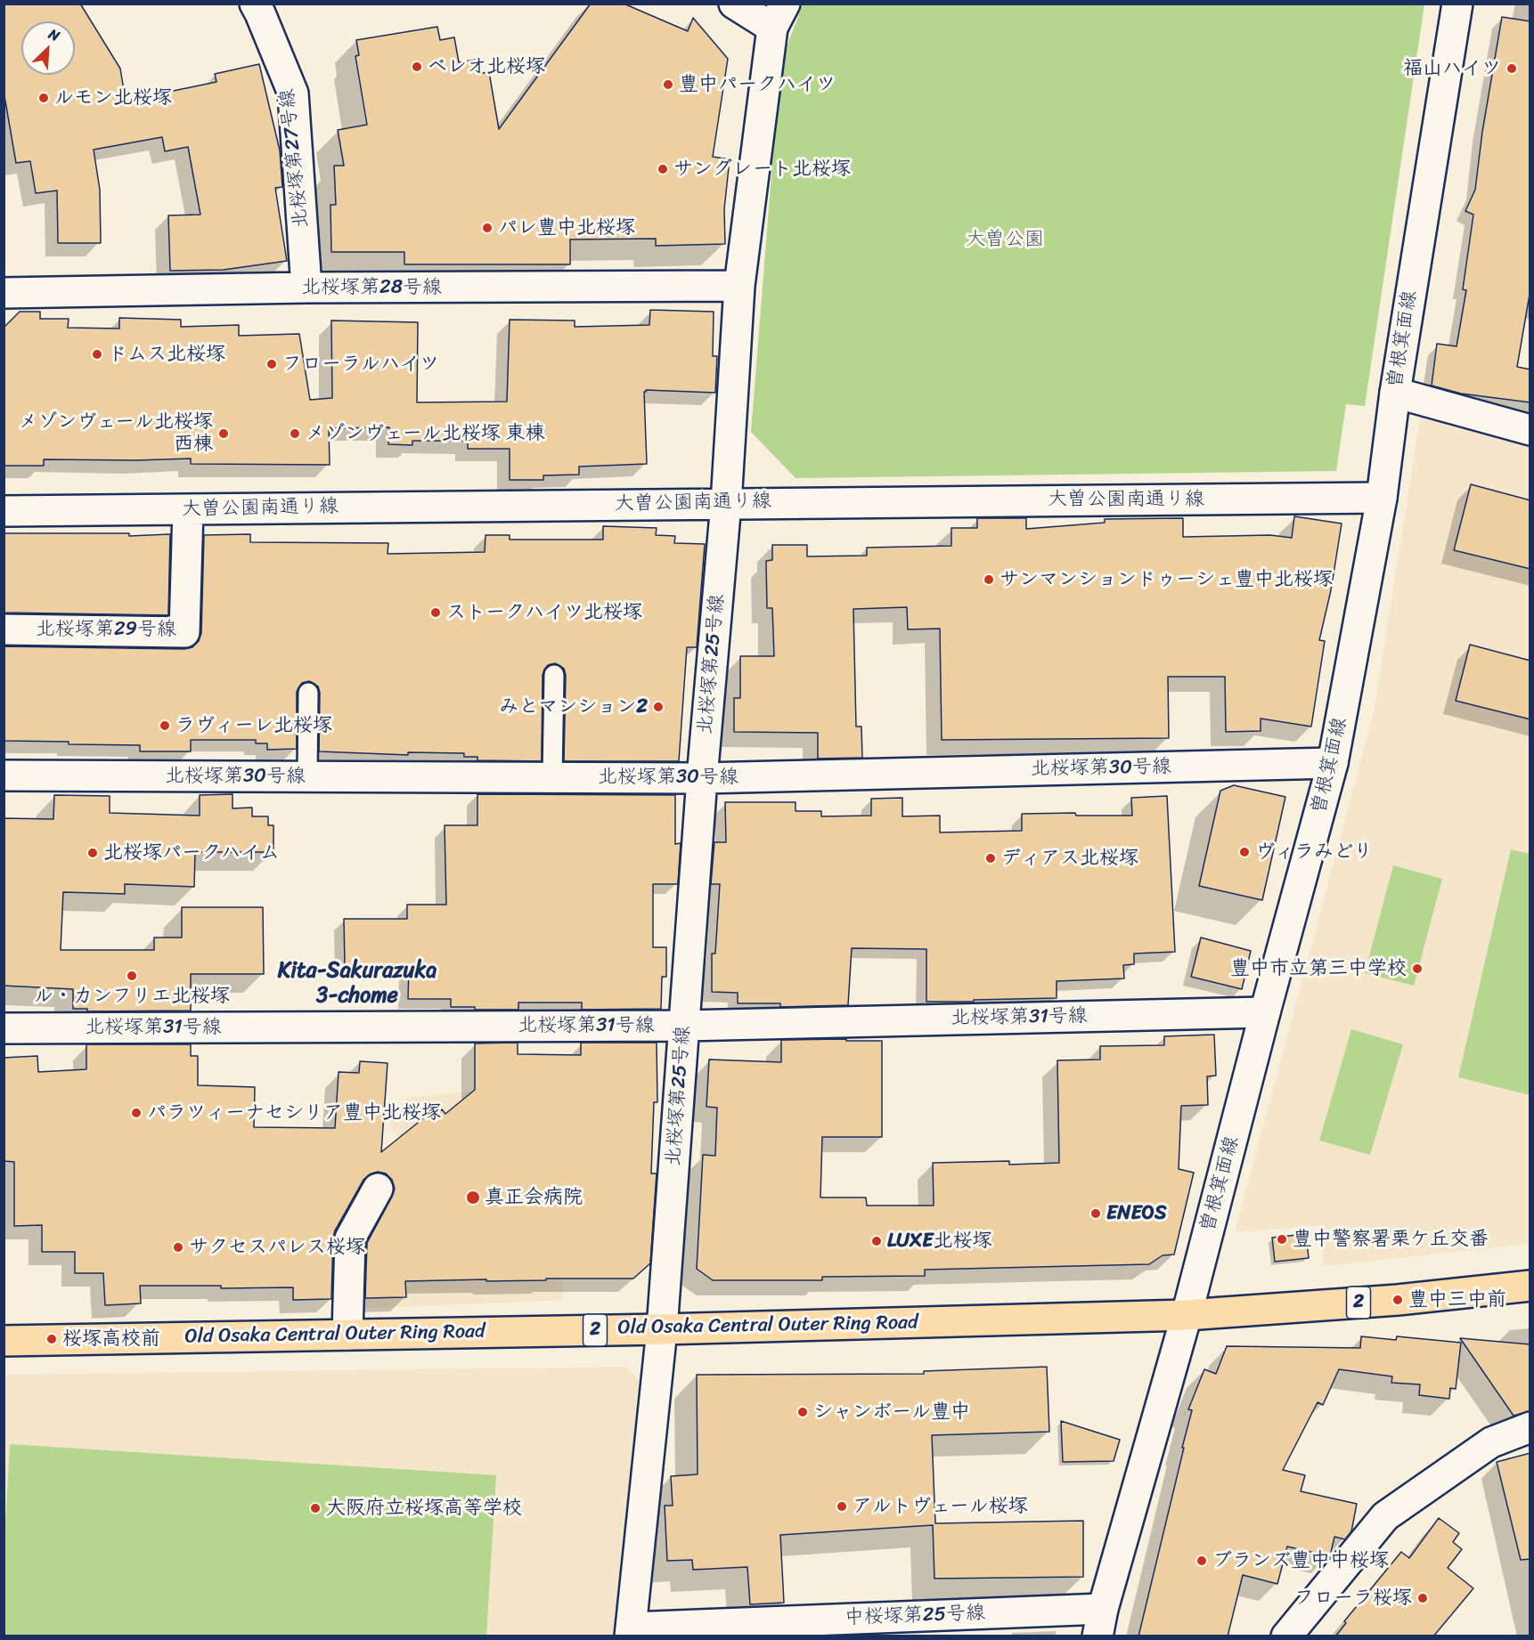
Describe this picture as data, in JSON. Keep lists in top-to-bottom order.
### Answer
{
  "streets": {
    "main road": ["2", "Old Osaka Central Outer Ring Road"],
    "street": [
      "北桜塚第27号線",
      "北桜塚第28号線",
      "曽根箕面線",
      "大曽公園南通り線",
      "北桜塚第29号線",
      "北桜塚第25号線",
      "北桜塚第30号線",
      "北桜塚第31号線",
      "中桜塚第25号線"
    ]
  },
  "crossings": [
    ["北桜塚第27号線", "北桜塚第28号線"],
    ["北桜塚第28号線", "北桜塚第25号線"],
    ["曽根箕面線", "大曽公園南通り線"],
    ["曽根箕面線", "北桜塚第30号線"],
    ["曽根箕面線", "北桜塚第31号線"],
    ["曽根箕面線", "Old Osaka Central Outer Ring Road"],
    ["曽根箕面線", "中桜塚第25号線"],
    ["大曽公園南通り線", "北桜塚第29号線"],
    ["大曽公園南通り線", "北桜塚第25号線"],
    ["北桜塚第25号線", "北桜塚第30号線"],
    ["北桜塚第25号線", "北桜塚第31号線"],
    ["北桜塚第25号線", "Old Osaka Central Outer Ring Road"],
    ["北桜塚第25号線", "中桜塚第25号線"]
  ],
  "districts": ["Kita-Sakurazuka 3-chome"],
  "parks": ["大曽公園"],
  "places": [
    "ベレオ北桜塚",
    "福山ハイツ",
    "豊中パークハイツ",
    "ルモン北桜塚",
    "サングレート北桜塚",
    "パレ豊中北桜塚",
    "ドムス北桜塚",
    "フローラルハイツ",
    "メゾンヴェール北桜塚 西棟",
    "メゾンヴェール北桜塚 東棟",
    "サンマンションドゥーシェ豊中北桜塚",
    "ストークハイツ北桜塚",
    "みとマンション2",
    "ラヴィーレ北桜塚",
    "ヴィラみどり",
    "北桜塚パークハイム",
    "ディアス北桜塚",
    "豊中市立第三中学校",
    "ル・カンフリエ北桜塚",
    "パラツィーナセシリア豊中北桜塚",
    "真正会病院",
    "ENEOS",
    "豊中警察署栗ケ丘交番",
    "LUXE北桜塚",
    "サクセスパレス桜塚",
    "豊中三中前",
    "桜塚高校前",
    "シャンボール豊中",
    "アルトヴェール桜塚",
    "大阪府立桜塚高等学校",
    "ブランズ豊中中桜塚",
    "フローラ桜塚"
  ],
  "north": "top right"
}
